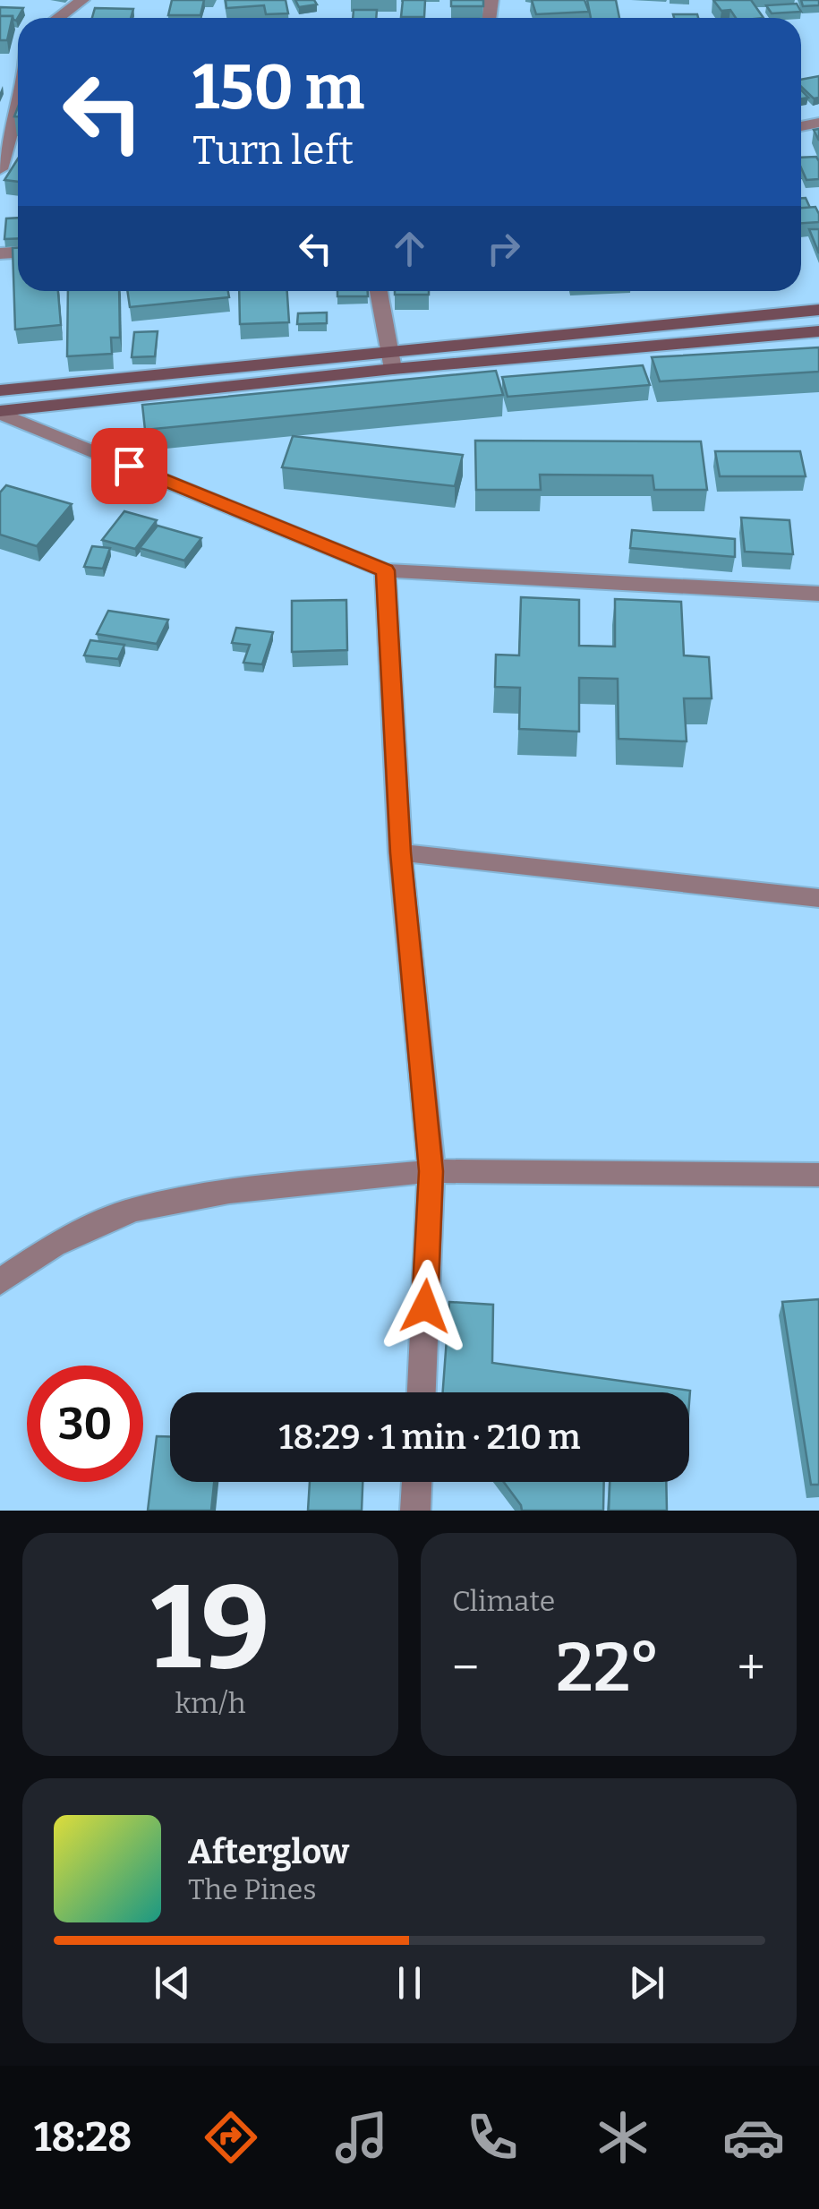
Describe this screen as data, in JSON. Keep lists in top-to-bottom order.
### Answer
{
  "page": {
    "turn": ["150 m", "Turn left"],
    "limit": "30",
    "trip": "18:29 · 1 min · 210 m",
    "tile": [
      ["19", "km/h"],
      "Climate"
    ],
    "heat": ["−", "22°", "+"],
    "song": ["Afterglow", "The Pines"],
    "tabs": "18:28"
  }
}
